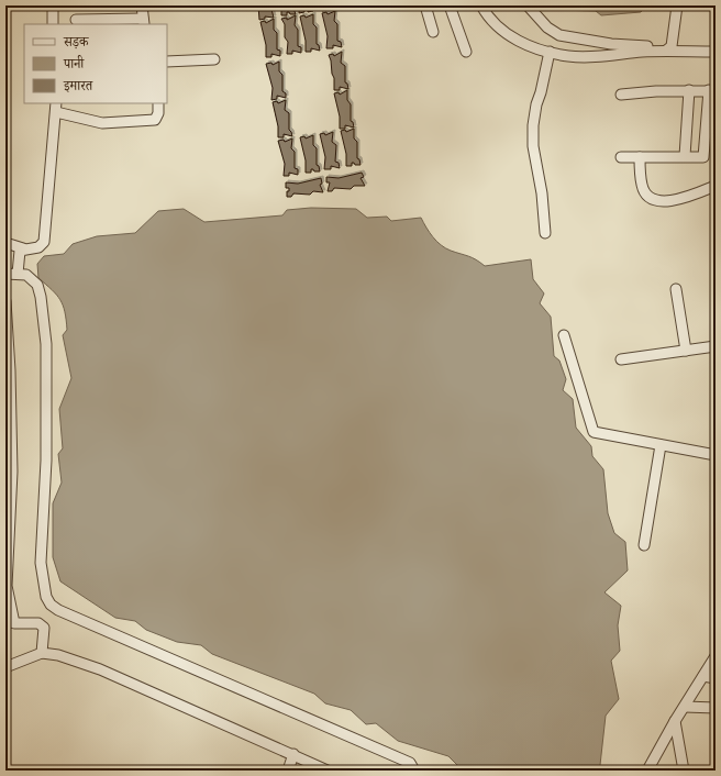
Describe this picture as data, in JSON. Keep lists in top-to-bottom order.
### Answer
{
  "legend": ["सड़क", "पानी", "इमारत"]
}
